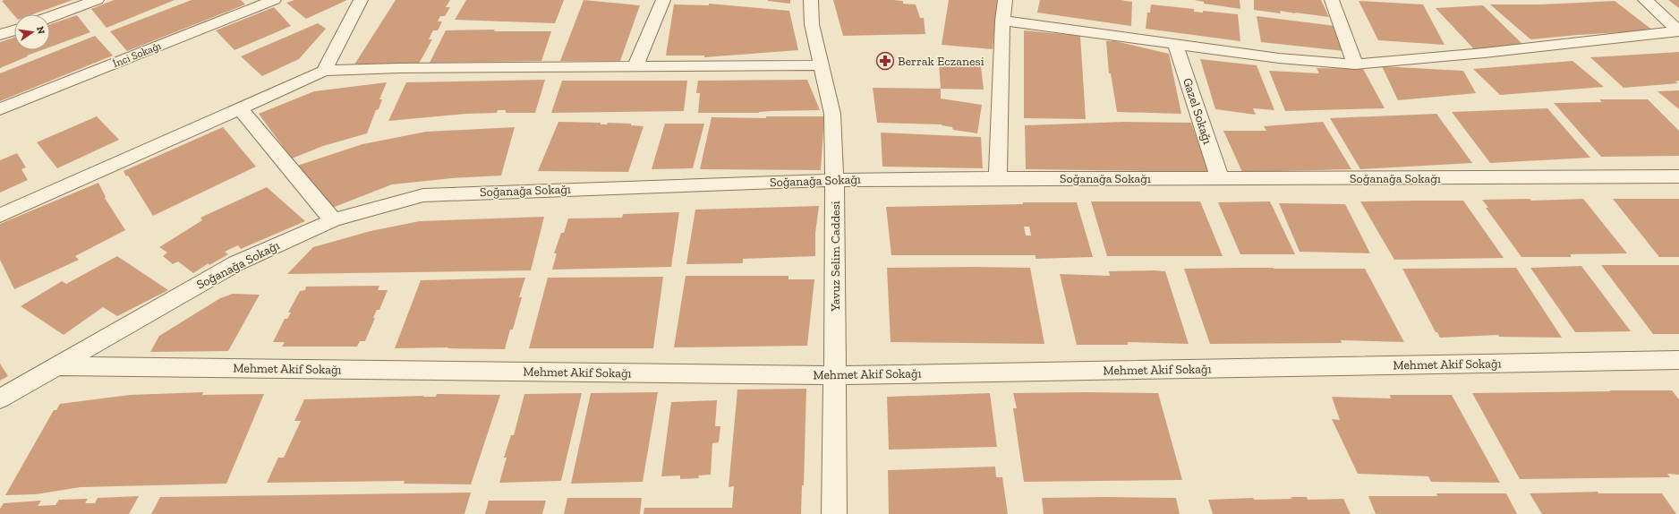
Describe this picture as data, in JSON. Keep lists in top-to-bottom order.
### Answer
{
  "streets": {
    "street": [
      "İnci Sokağı",
      "Gazel Sokağı",
      "Soğanağa Sokağı",
      "Yavuz Selim Caddesi",
      "Mehmet Akif Sokağı"
    ]
  },
  "crossings": [
    ["Gazel Sokağı", "Soğanağa Sokağı"],
    ["Soğanağa Sokağı", "Yavuz Selim Caddesi"],
    ["Soğanağa Sokağı", "Mehmet Akif Sokağı"],
    ["Yavuz Selim Caddesi", "Mehmet Akif Sokağı"]
  ],
  "places": {
    "pharmacy": ["Berrak Eczanesi"]
  },
  "north": "right"
}
